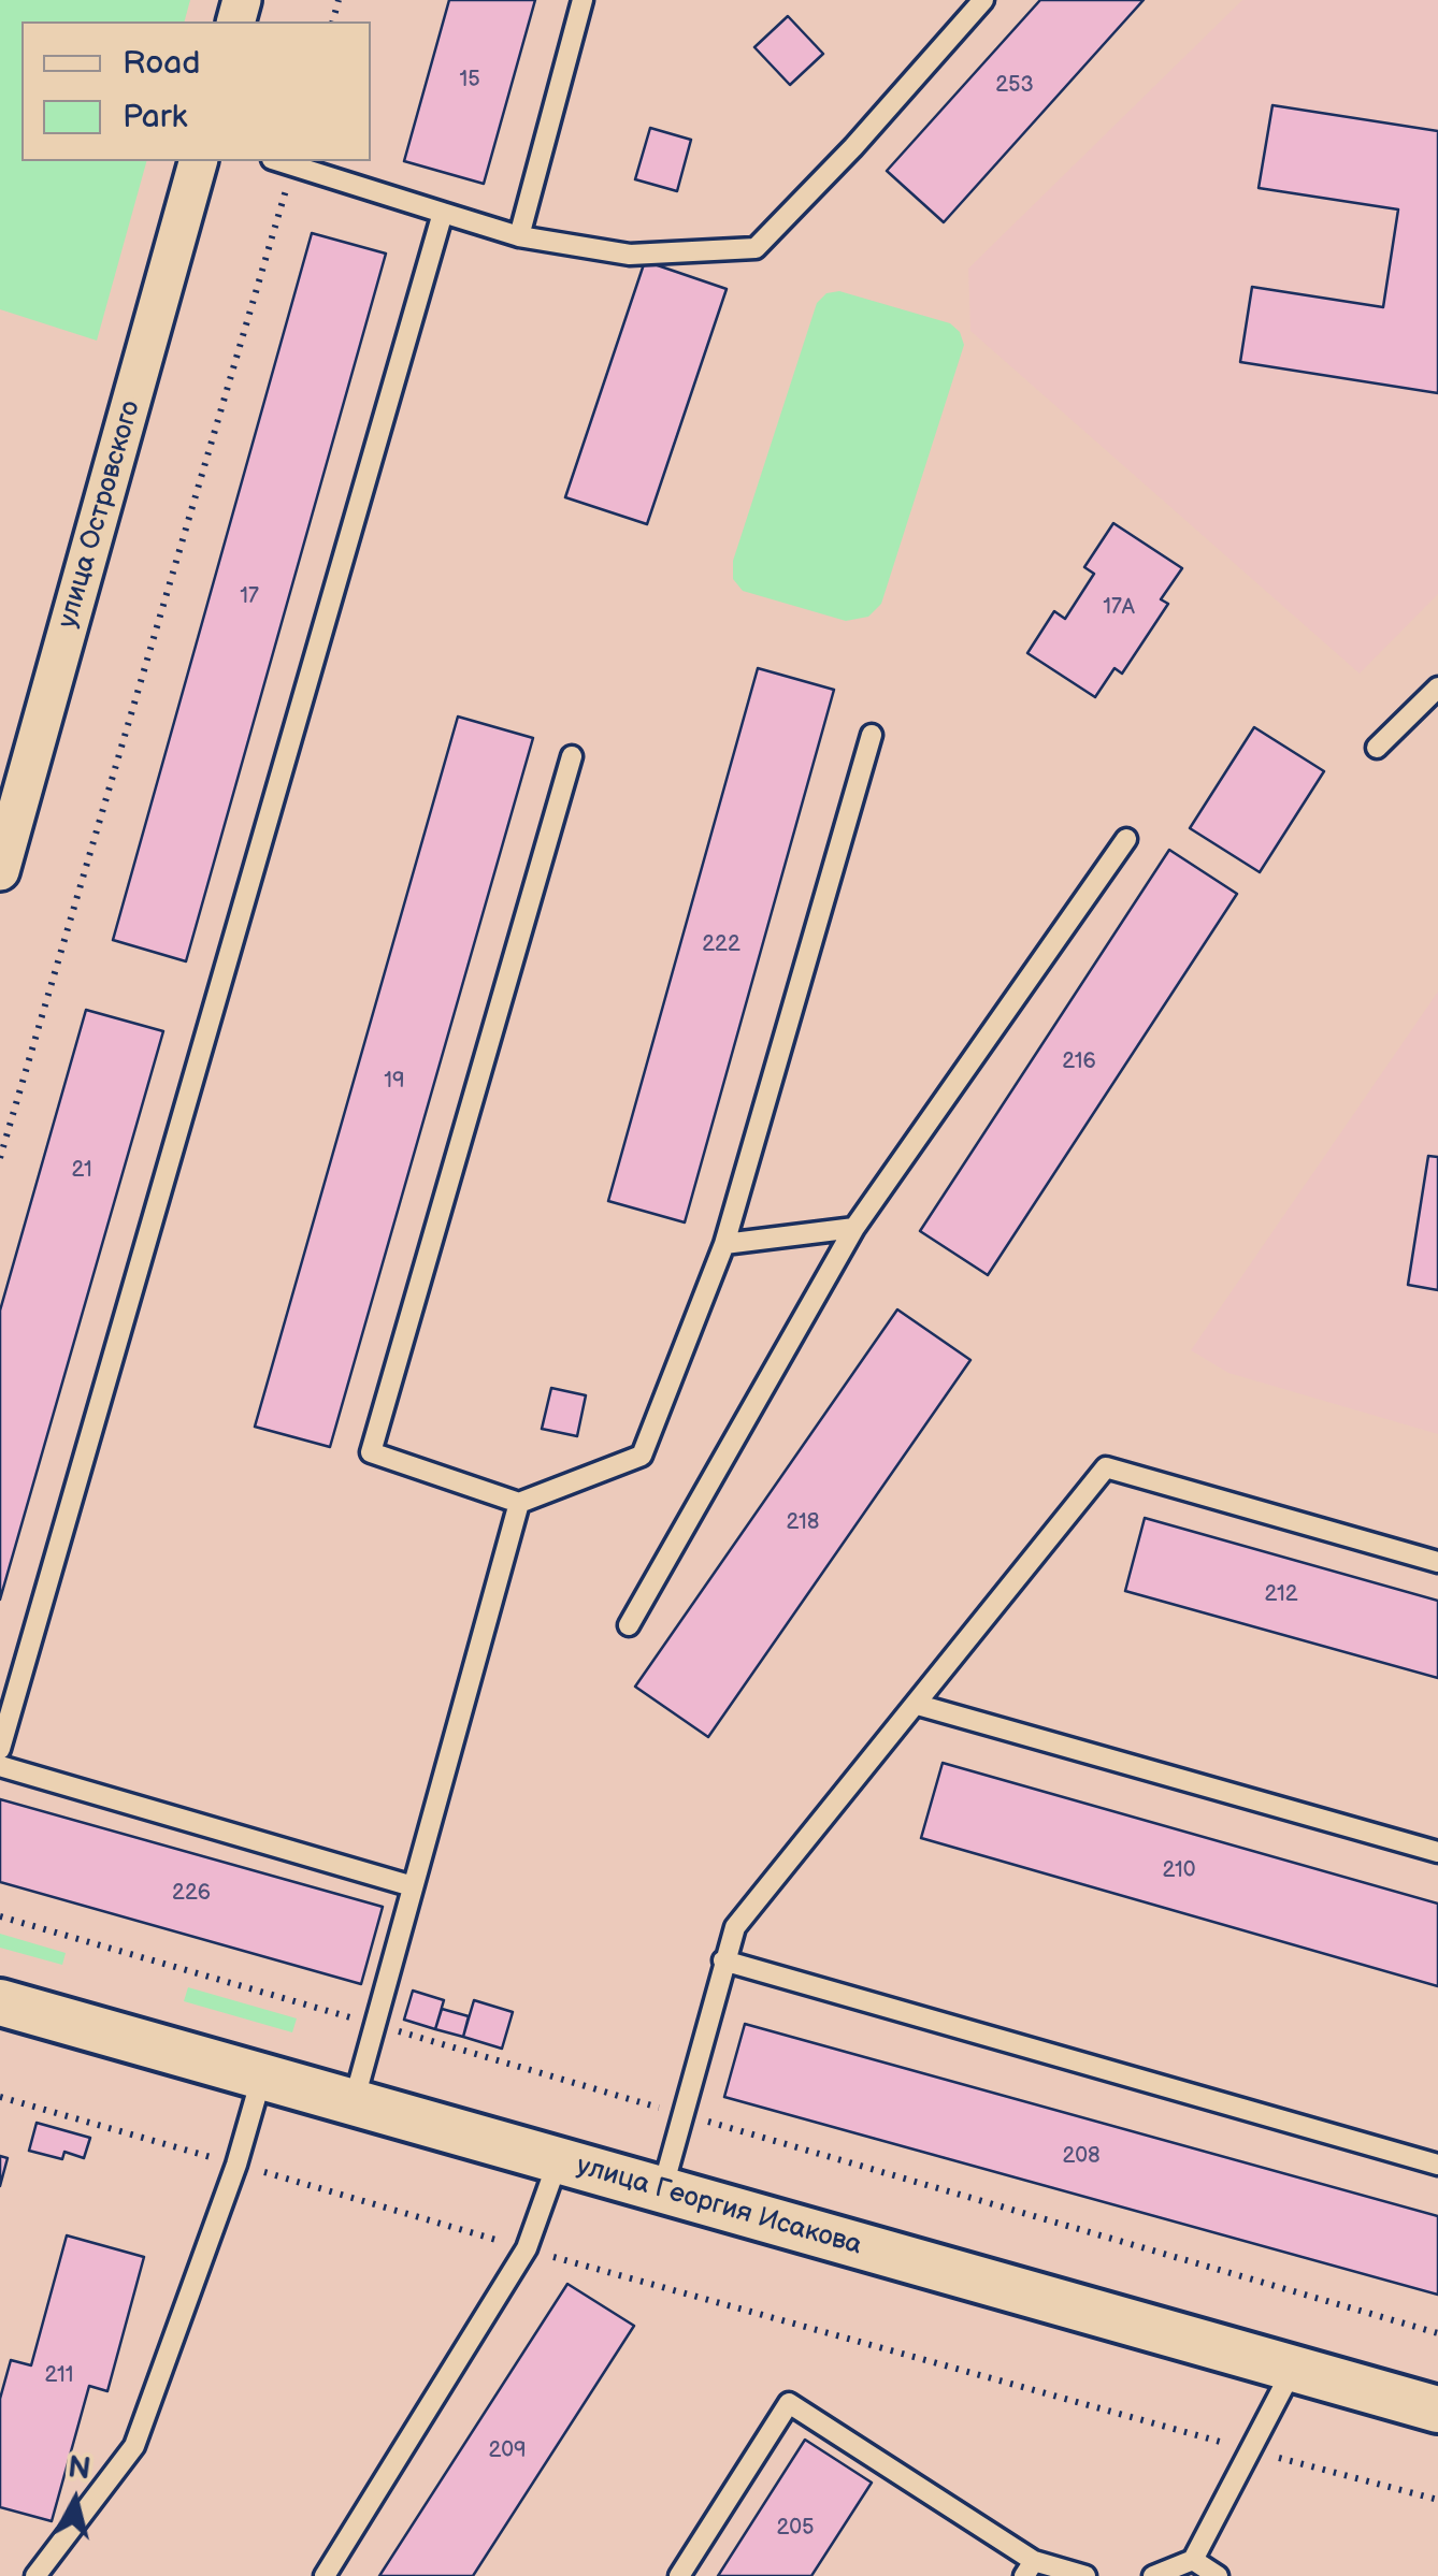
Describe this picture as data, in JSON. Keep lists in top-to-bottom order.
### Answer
{
  "streets": {
    "street": ["улица Островского", "улица Георгия Исакова"]
  },
  "house_numbers": [
    "15",
    "253",
    "17",
    "17А",
    "222",
    "216",
    "19",
    "21",
    "218",
    "212",
    "210",
    "226",
    "208",
    "211",
    "209",
    "205"
  ],
  "legend": ["Road", "Park"],
  "north": "top"
}
